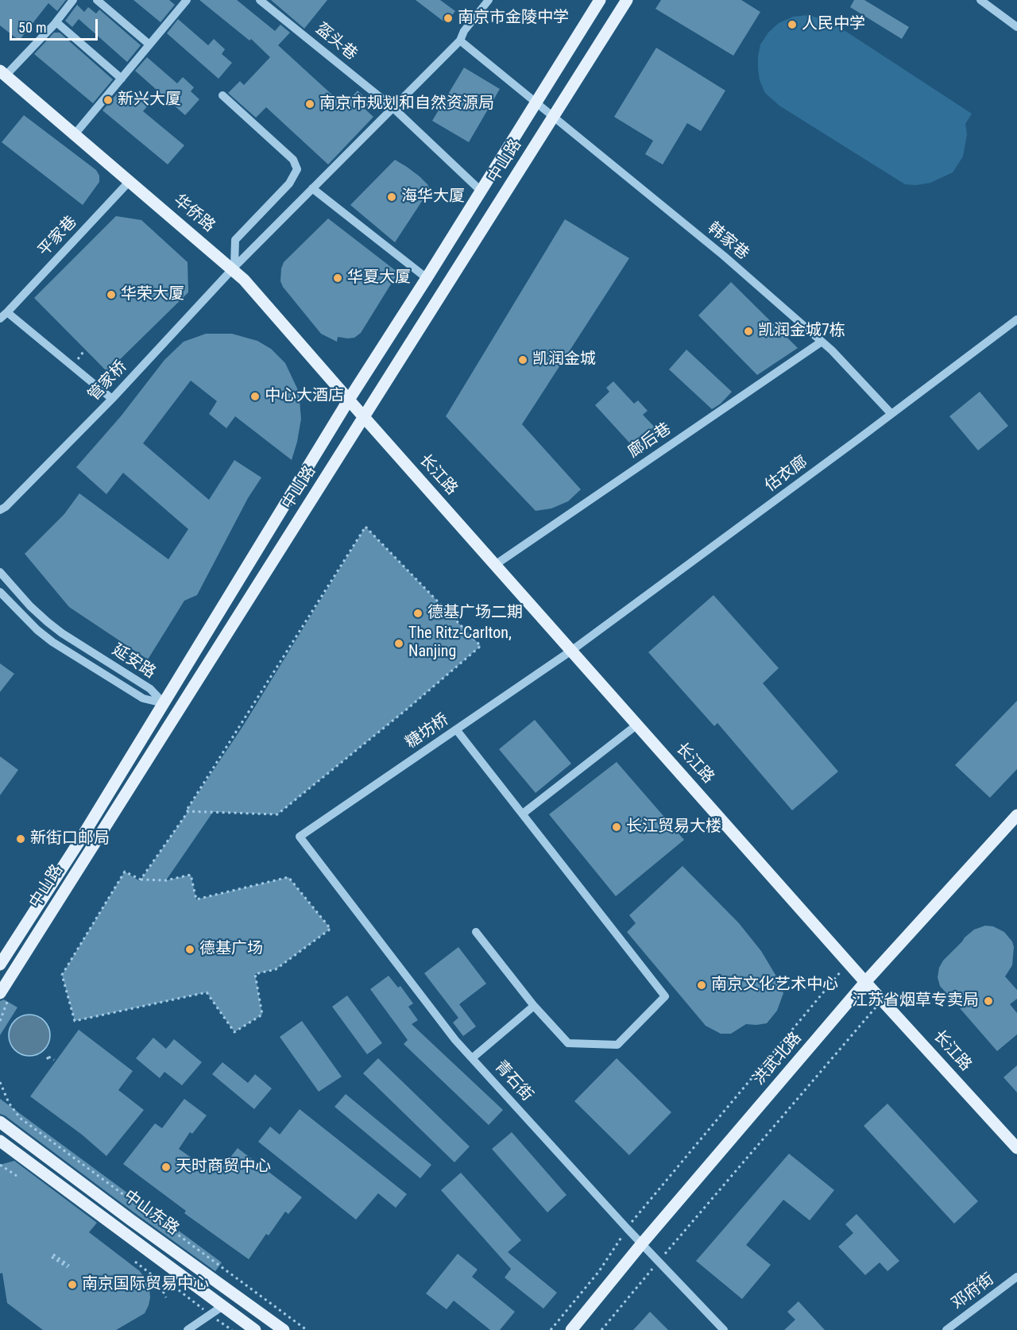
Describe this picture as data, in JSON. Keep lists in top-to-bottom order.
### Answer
{
  "streets": {
    "main road": [
      "中山路",
      "华侨路",
      "长江路",
      "洪武北路",
      "中山东路"
    ],
    "street": [
      "盔头巷",
      "平家巷",
      "韩家巷",
      "管家桥",
      "廊后巷",
      "估衣廊",
      "延安路",
      "糖坊桥",
      "青石街",
      "邓府街"
    ]
  },
  "crossings": [
    ["盔头巷", "中山路"],
    ["盔头巷", "管家桥"],
    ["中山路", "华侨路"],
    ["中山路", "韩家巷"],
    ["中山路", "长江路"],
    ["中山路", "延安路"],
    ["华侨路", "平家巷"],
    ["华侨路", "管家桥"],
    ["华侨路", "长江路"],
    ["韩家巷", "管家桥"],
    ["韩家巷", "廊后巷"],
    ["韩家巷", "估衣廊"],
    ["廊后巷", "长江路"],
    ["估衣廊", "长江路"],
    ["估衣廊", "糖坊桥"],
    ["长江路", "糖坊桥"],
    ["长江路", "洪武北路"],
    ["糖坊桥", "青石街"],
    ["洪武北路", "青石街"]
  ],
  "places": [
    "南京市金陵中学",
    "人民中学",
    "新兴大厦",
    "南京市规划和自然资源局",
    "海华大厦",
    "华夏大厦",
    "华荣大厦",
    "凯润金城7栋",
    "凯润金城",
    "中心大酒店",
    "德基广场二期",
    "The Ritz-Carlton, Nanjing",
    "长江贸易大楼",
    "新街口邮局",
    "德基广场",
    "南京文化艺术中心",
    "江苏省烟草专卖局",
    "天时商贸中心",
    "南京国际贸易中心"
  ],
  "scale_bar": "50 m"
}
